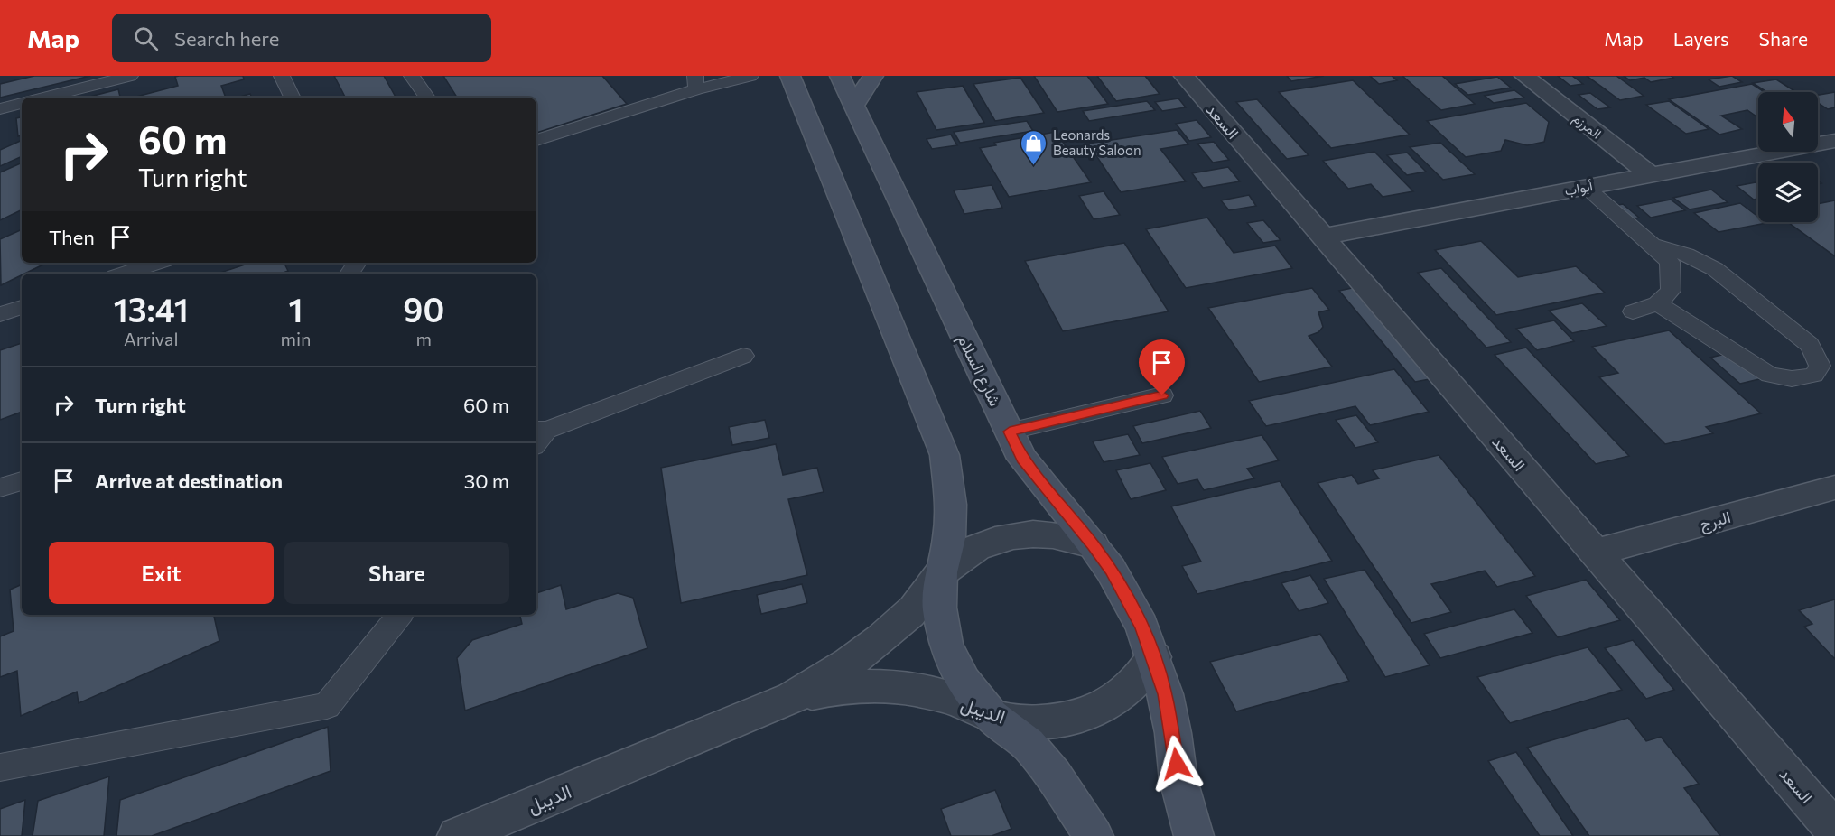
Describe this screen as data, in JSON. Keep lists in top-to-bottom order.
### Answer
{
  "streets": {
    "main road": ["شارع السلام"],
    "street": [
      "السعد",
      "المرزم",
      "أبواب",
      "البرج",
      "الديبل"
    ]
  },
  "crossings": [
    ["السعد", "أبواب"],
    ["السعد", "البرج"],
    ["المرزم", "أبواب"],
    ["شارع السلام", "الديبل"]
  ],
  "places": {
    "shop": ["Leonards Beauty Saloon"]
  },
  "north": "top",
  "page": {
    "header": "Map",
    "search": "Search here",
    "nav": ["Map", "Layers", "Share"],
    "turn": ["60 m", "Turn right"],
    "then": "Then",
    "eta": [
      "13:41",
      "Arrival",
      "1",
      "min",
      "90",
      "m"
    ],
    "list": [
      {
        "name": "Turn right",
        "value": "60 m"
      },
      {
        "name": "Arrive at destination",
        "value": "30 m"
      }
    ],
    "buttons": ["Exit", "Share"]
  }
}
